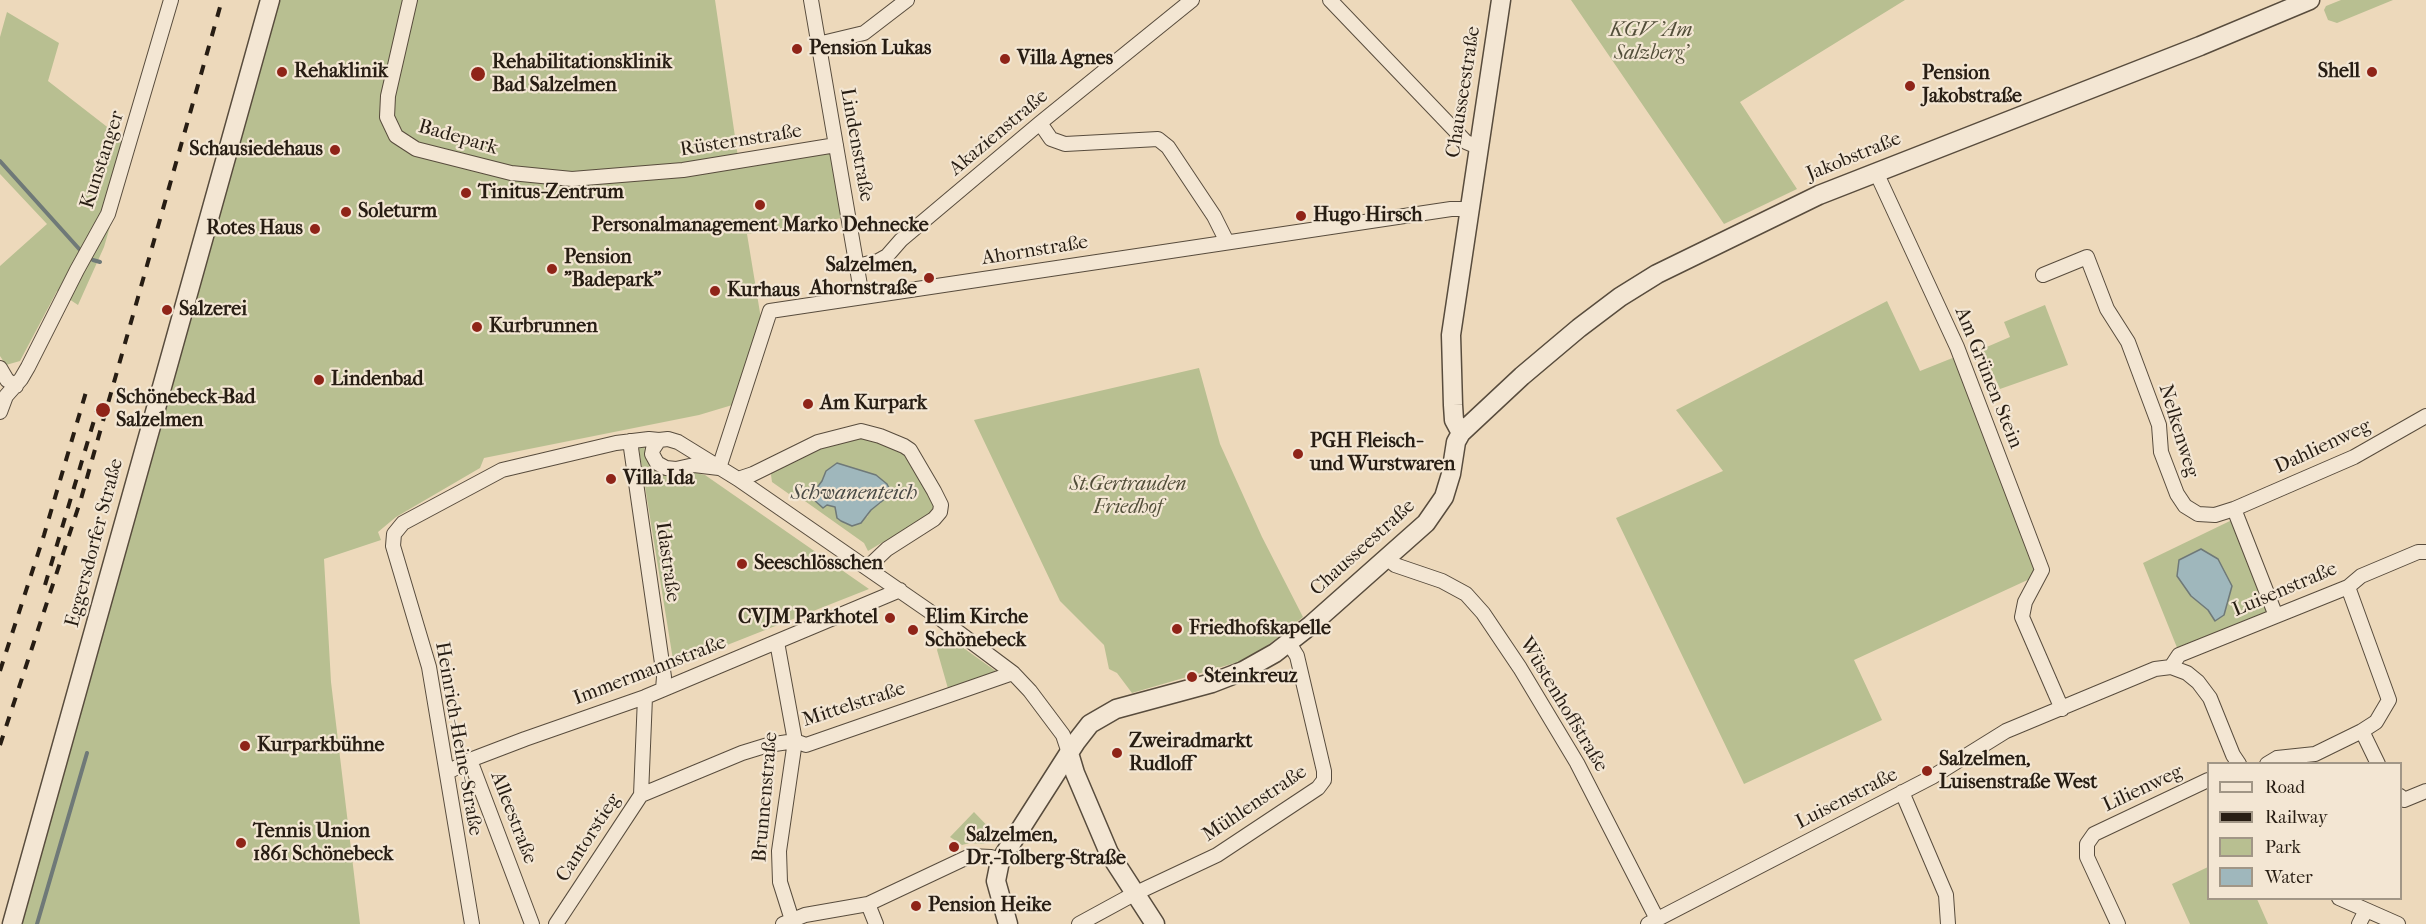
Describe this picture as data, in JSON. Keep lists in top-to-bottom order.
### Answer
{
  "streets": {
    "street": [
      "Chausseestraße",
      "Akazienstraße",
      "Badepark",
      "Rüsternstraße",
      "Lindenstraße",
      "Jakobstraße",
      "Kunstanger",
      "Ahornstraße",
      "Am Grünen Stein",
      "Nelkenweg",
      "Dahlienweg",
      "Eggersdorfer Straße",
      "Idastraße",
      "Luisenstraße",
      "Immermannstraße",
      "Mittelstraße",
      "Wüstenhoffstraße",
      "Heinrich-Heine-Straße",
      "Lilienweg",
      "Brunnenstraße",
      "Mühlenstraße",
      "Alleestraße",
      "Cantorstieg"
    ]
  },
  "crossings": [
    ["Chausseestraße", "Jakobstraße"],
    ["Chausseestraße", "Ahornstraße"],
    ["Chausseestraße", "Wüstenhoffstraße"],
    ["Chausseestraße", "Heinrich-Heine-Straße"],
    ["Chausseestraße", "Mühlenstraße"],
    ["Akazienstraße", "Lindenstraße"],
    ["Badepark", "Rüsternstraße"],
    ["Rüsternstraße", "Lindenstraße"],
    ["Lindenstraße", "Ahornstraße"],
    ["Jakobstraße", "Am Grünen Stein"],
    ["Ahornstraße", "Heinrich-Heine-Straße"],
    ["Am Grünen Stein", "Luisenstraße"],
    ["Nelkenweg", "Dahlienweg"],
    ["Idastraße", "Immermannstraße"],
    ["Idastraße", "Heinrich-Heine-Straße"],
    ["Luisenstraße", "Wüstenhoffstraße"],
    ["Immermannstraße", "Heinrich-Heine-Straße"],
    ["Immermannstraße", "Brunnenstraße"],
    ["Immermannstraße", "Alleestraße"],
    ["Immermannstraße", "Cantorstieg"],
    ["Mittelstraße", "Heinrich-Heine-Straße"],
    ["Mittelstraße", "Brunnenstraße"],
    ["Mittelstraße", "Cantorstieg"]
  ],
  "water": ["Schwanenteich"],
  "parks": ["KGV 'Am Salzberg'", "St.Gertrauden Friedhof"],
  "places": [
    "Pension Lukas",
    "Villa Agnes",
    "Rehaklinik",
    "Shell",
    "Rehabilitationsklinik Bad Salzelmen",
    "Pension Jakobstraße",
    "Schausiedehaus",
    "Tinitus-Zentrum",
    "Personalmanagement Marko Dehnecke",
    "Soleturm",
    "Hugo Hirsch",
    "Rotes Haus",
    "Pension \"Badepark\"",
    "Salzelmen, Ahornstraße",
    "Kurhaus",
    "Salzerei",
    "Kurbrunnen",
    "Lindenbad",
    "Am Kurpark",
    "Schönebeck-Bad Salzelmen",
    "PGH Fleisch- und Wurstwaren",
    "Villa Ida",
    "Seeschlösschen",
    "CVJM Parkhotel",
    "Friedhofskapelle",
    "Elim Kirche Schönebeck",
    "Steinkreuz",
    "Kurparkbühne",
    "Zweiradmarkt Rudloff",
    "Salzelmen, Luisenstraße West",
    "Tennis Union 1861 Schönebeck",
    "Salzelmen, Dr.-Tolberg-Straße",
    "Pension Heike"
  ],
  "legend": [
    "Road",
    "Railway",
    "Park",
    "Water"
  ]
}
